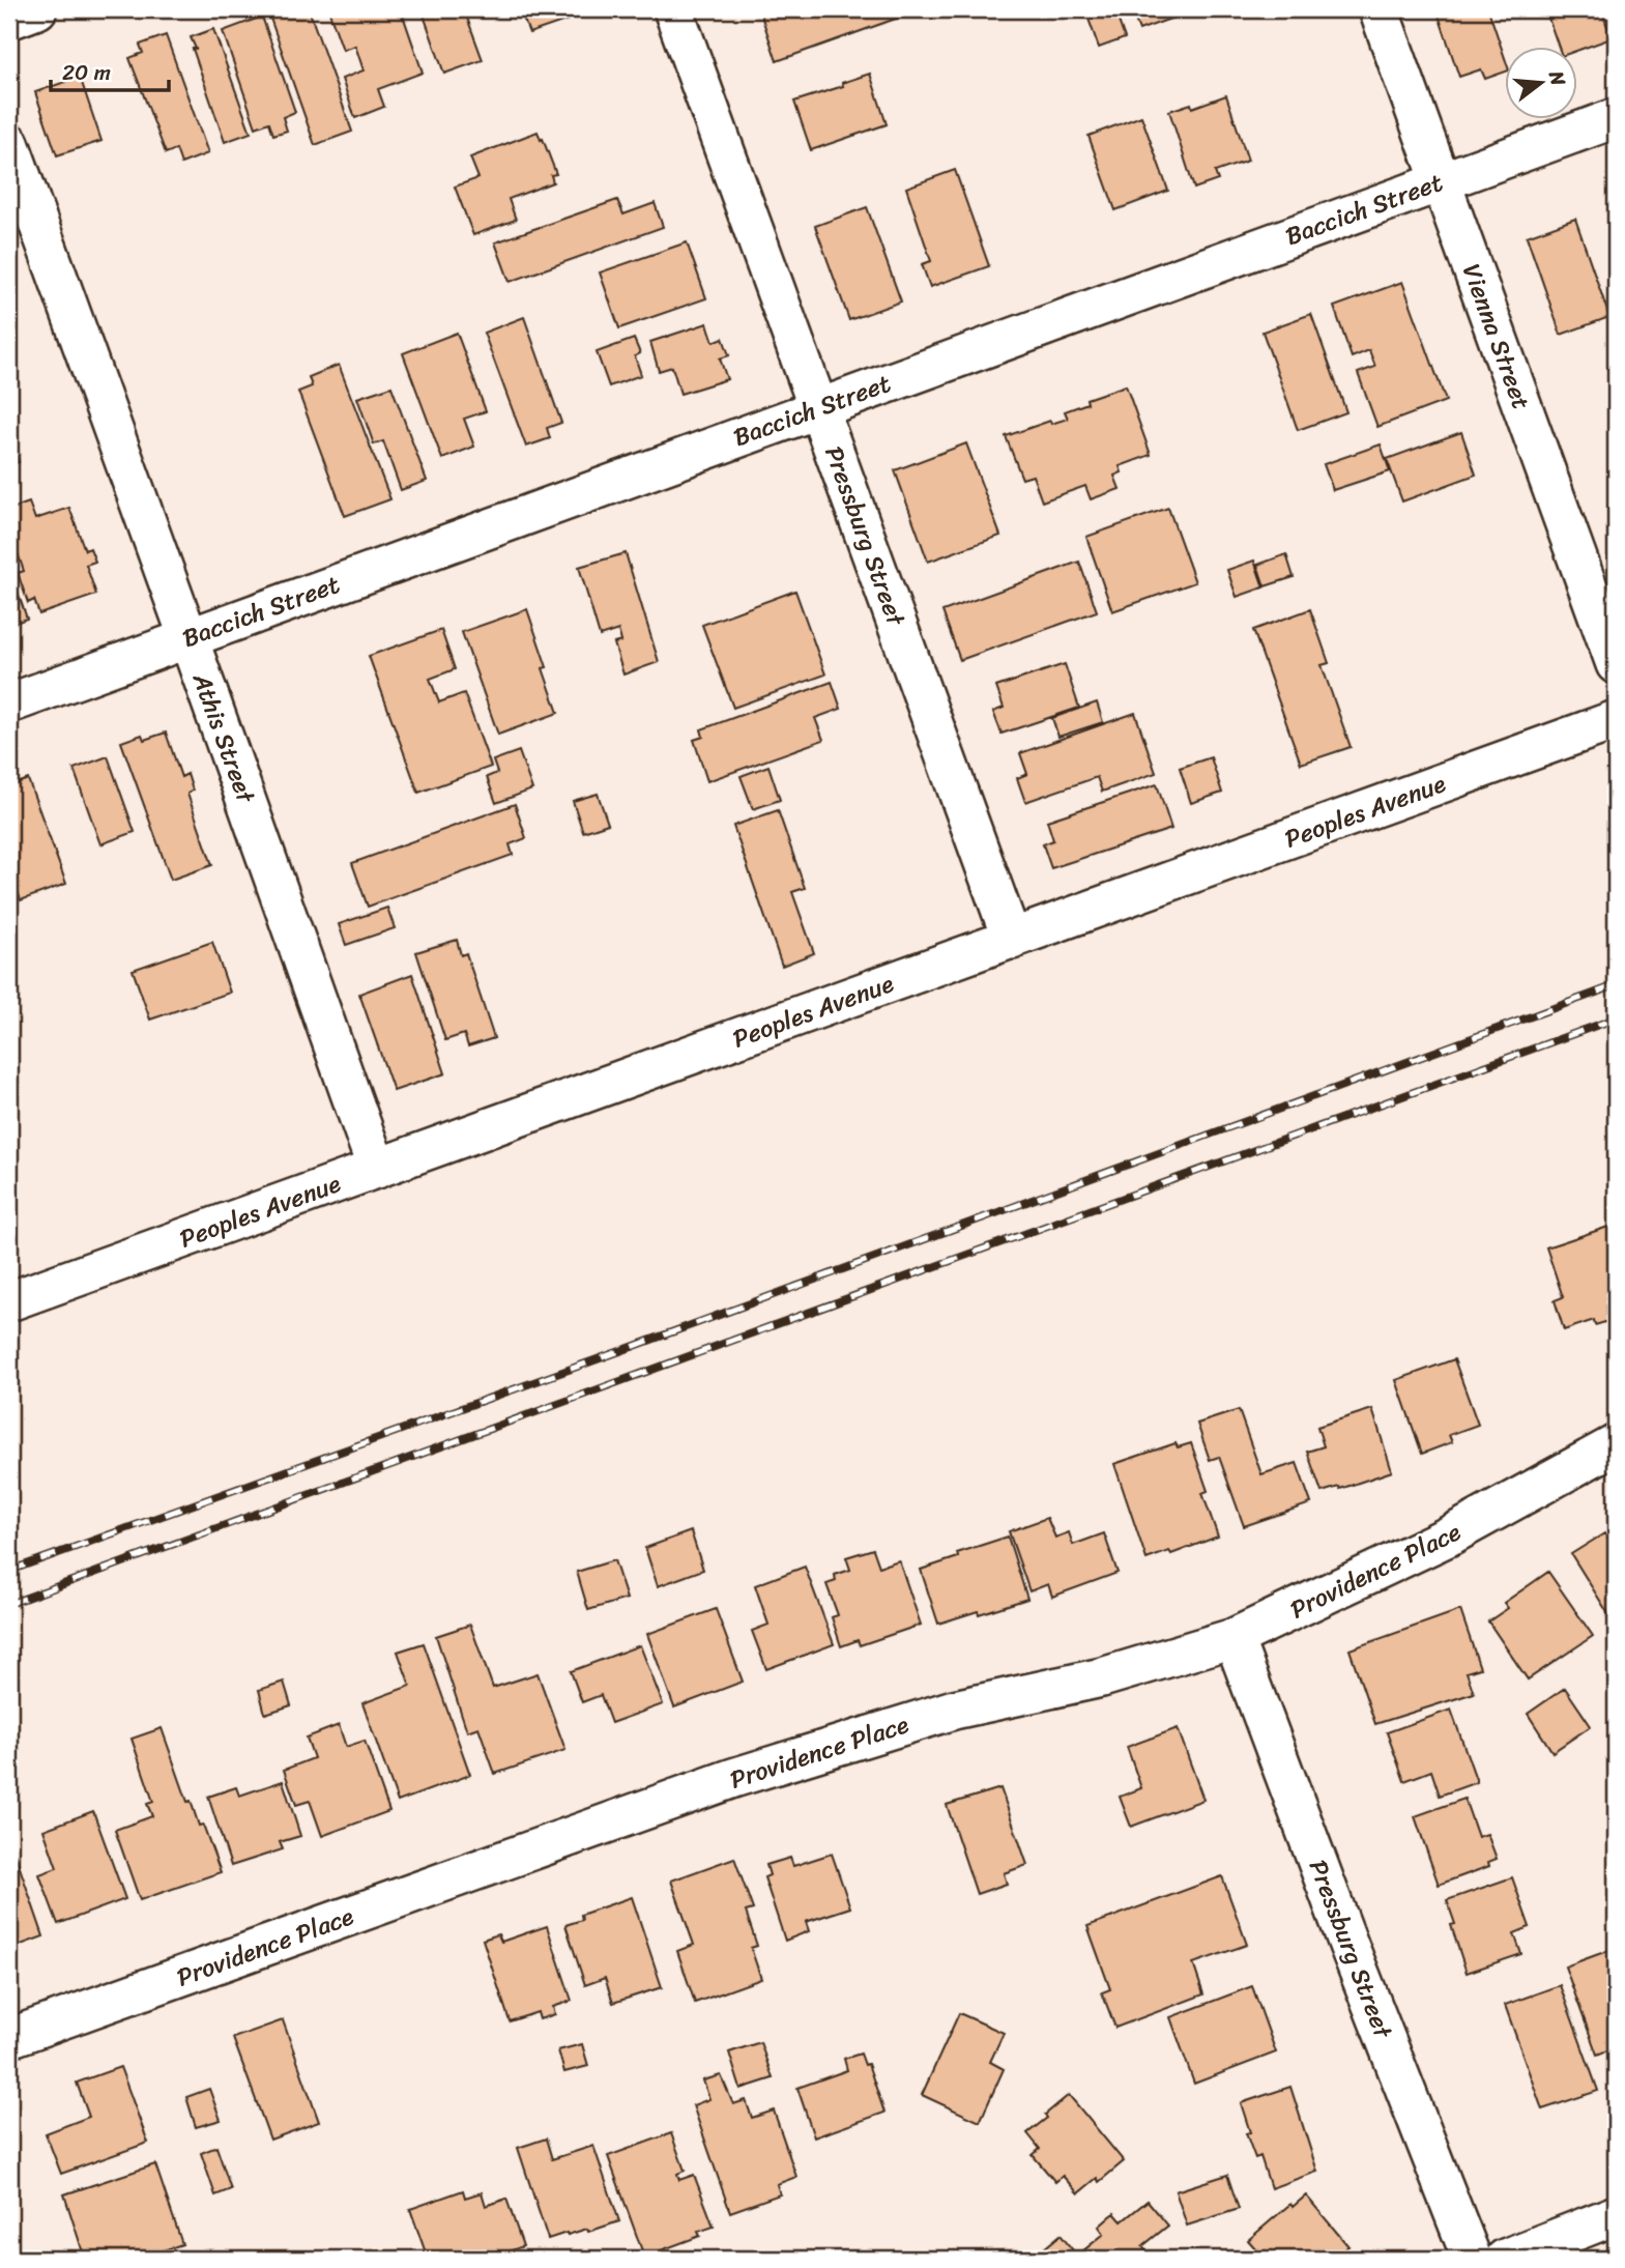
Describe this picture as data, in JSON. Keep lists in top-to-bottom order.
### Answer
{
  "streets": {
    "street": [
      "Baccich Street",
      "Vienna Street",
      "Pressburg Street",
      "Athis Street",
      "Peoples Avenue",
      "Providence Place"
    ]
  },
  "crossings": [
    ["Baccich Street", "Vienna Street"],
    ["Baccich Street", "Pressburg Street"],
    ["Baccich Street", "Athis Street"],
    ["Pressburg Street", "Peoples Avenue"],
    ["Pressburg Street", "Providence Place"],
    ["Athis Street", "Peoples Avenue"]
  ],
  "scale_bar": "20 m",
  "north": "right"
}
